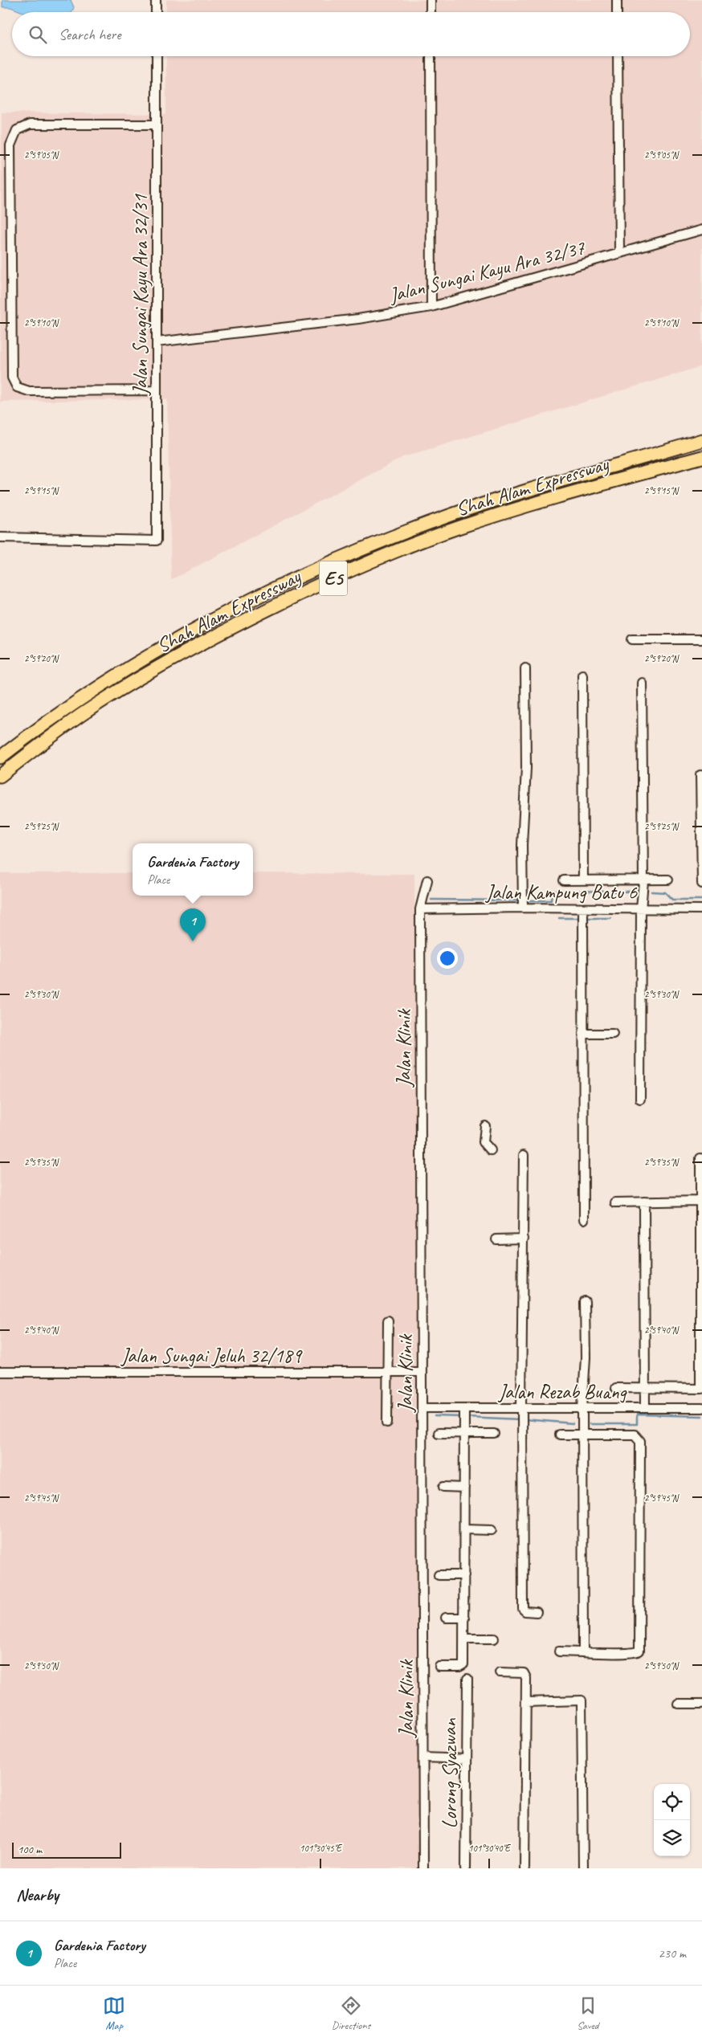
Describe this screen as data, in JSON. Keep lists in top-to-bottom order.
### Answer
{
  "streets": {
    "highway": ["Shah Alam Expressway", "E5"],
    "street": [
      "Jalan Sungai Kayu Ara 32/37",
      "Jalan Sungai Kayu Ara 32/31",
      "Jalan Kampung Batu 6",
      "Jalan Klinik",
      "Jalan Sungai Jeluh 32/189",
      "Jalan Rezab Buang",
      "Lorong Syazwan"
    ]
  },
  "crossings": [
    ["Jalan Sungai Kayu Ara 32/37", "Jalan Sungai Kayu Ara 32/31"],
    ["Jalan Kampung Batu 6", "Jalan Klinik"],
    ["Jalan Klinik", "Jalan Sungai Jeluh 32/189"],
    ["Jalan Klinik", "Jalan Rezab Buang"]
  ],
  "scale_bar": "100 m",
  "page": {
    "search": "Search here",
    "popup": ["Gardenia Factory", "Place"],
    "pins": "1",
    "scale": "100 m",
    "heading": "Nearby",
    "list": [
      {
        "mark": "1",
        "name": "Gardenia Factory",
        "note": "Place",
        "value": "230 m"
      }
    ],
    "nav": ["Map", "Directions", "Saved"]
  },
  "coordinates": [
    "2°59'05\"N",
    "2°59'10\"N",
    "2°59'15\"N",
    "2°59'20\"N",
    "2°59'25\"N",
    "2°59'30\"N",
    "2°59'35\"N",
    "2°59'40\"N",
    "2°59'45\"N",
    "2°59'50\"N",
    "101°30'45\"E",
    "101°30'40\"E"
  ]
}
